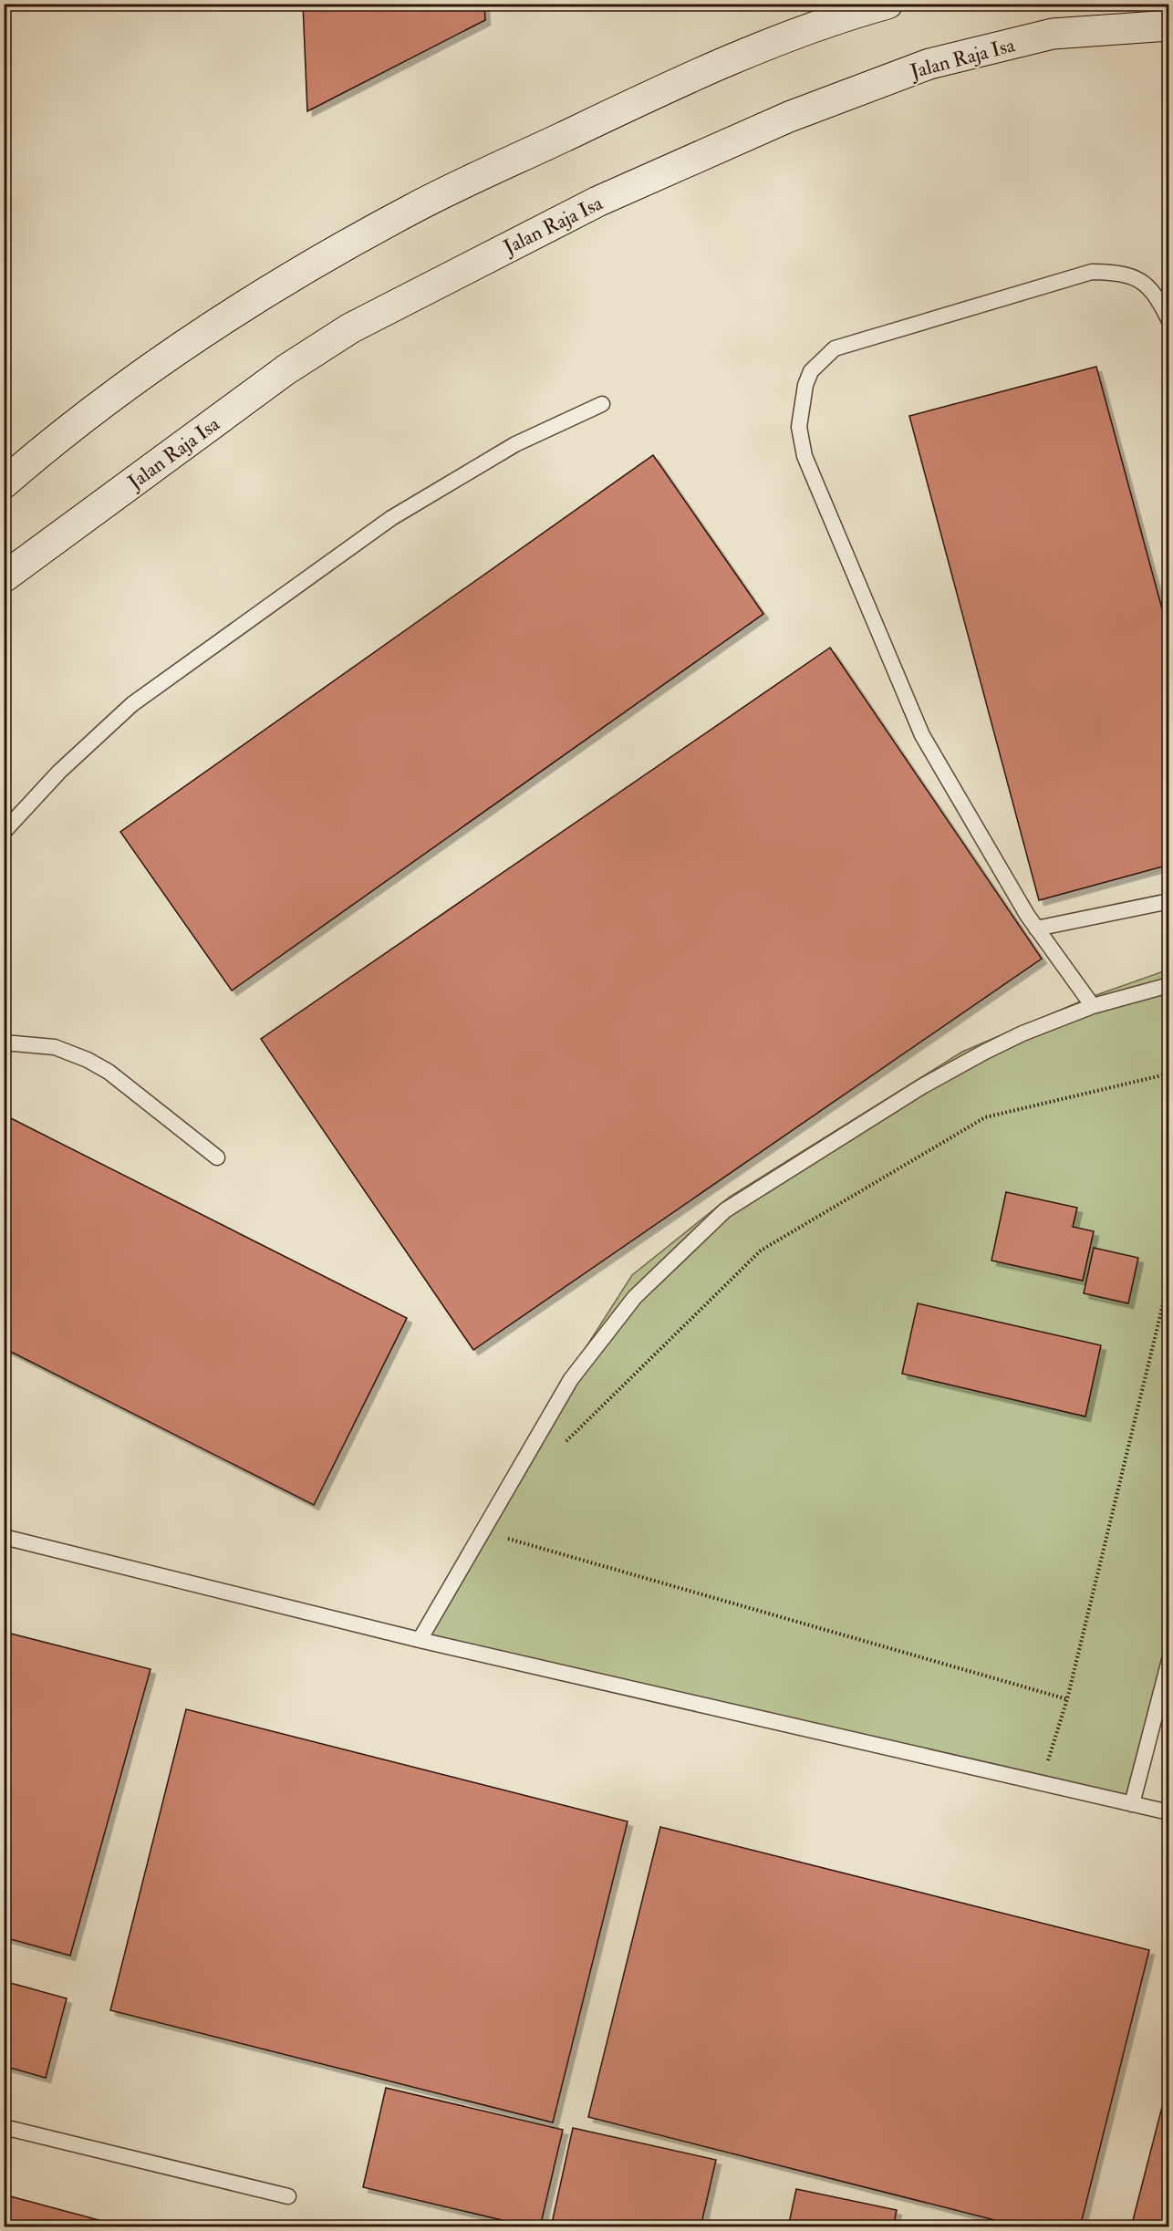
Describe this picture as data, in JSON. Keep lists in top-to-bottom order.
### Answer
{
  "streets": {
    "main road": ["Jalan Raja Isa"]
  }
}
